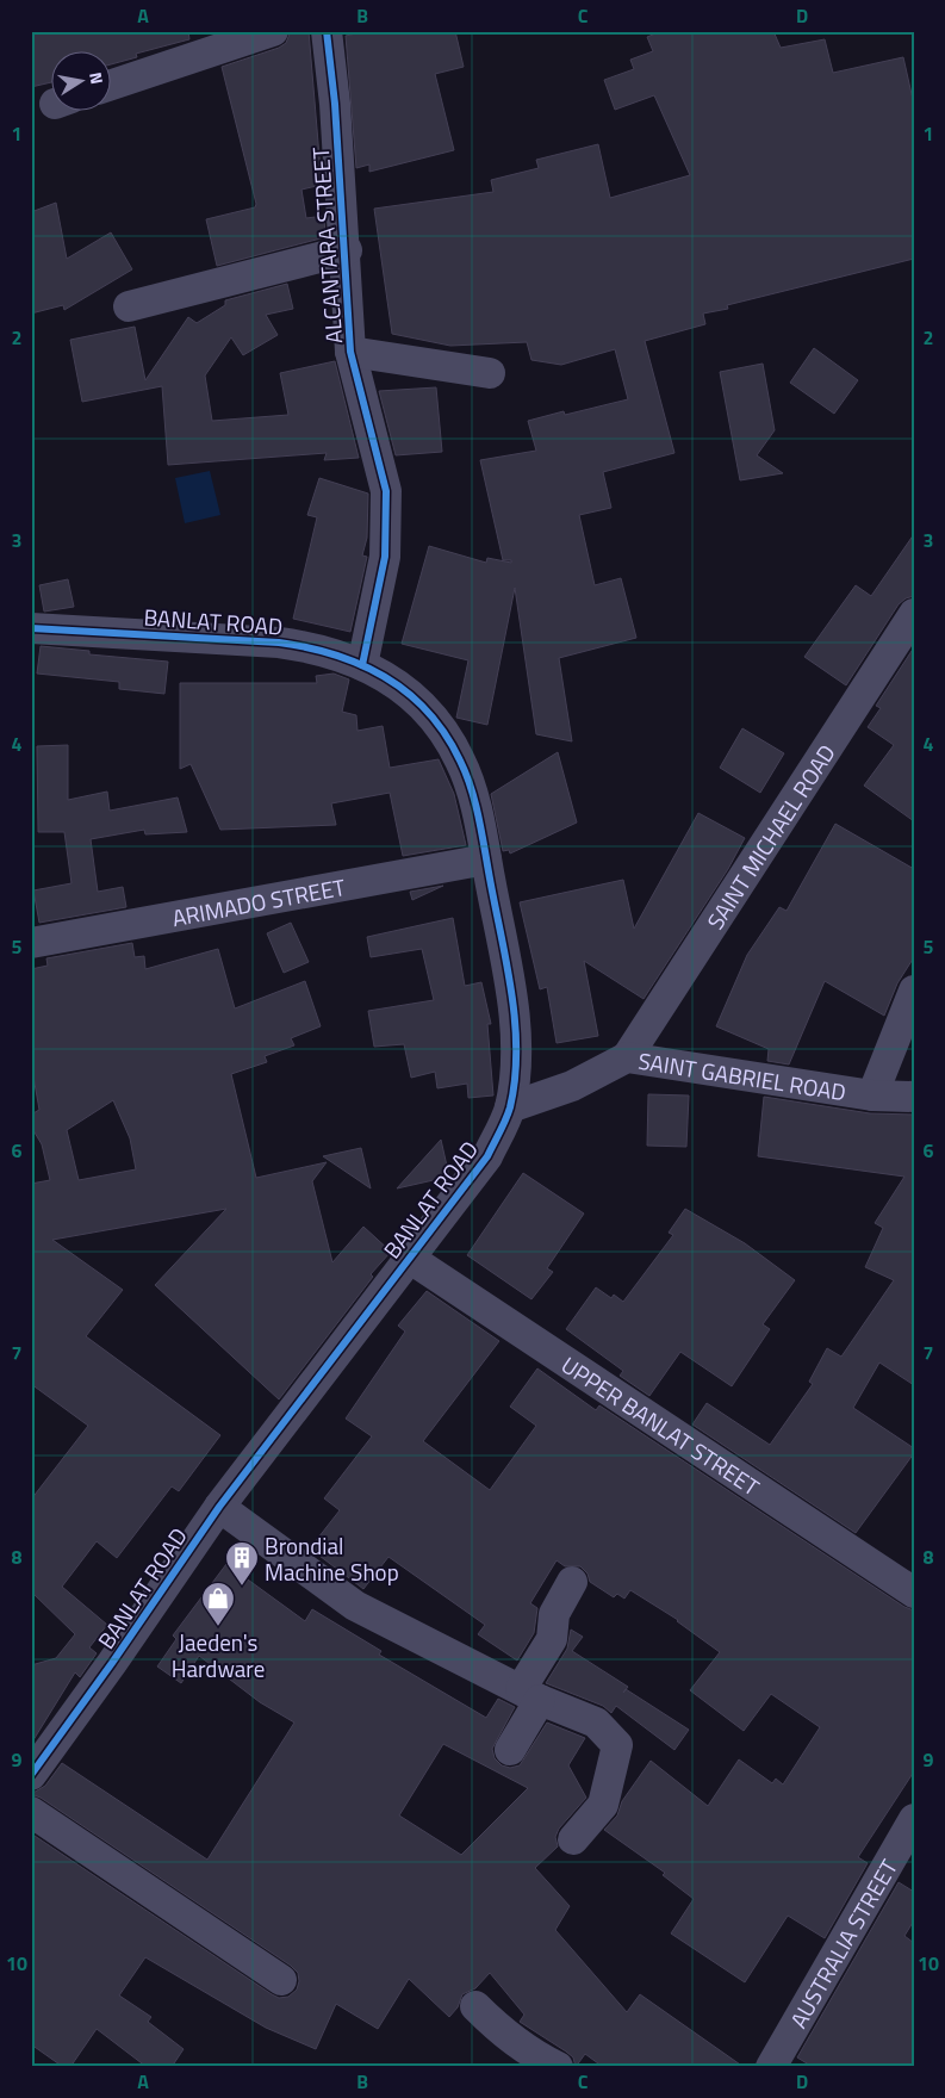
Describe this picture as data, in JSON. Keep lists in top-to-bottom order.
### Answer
{
  "streets": {
    "street": [
      "ALCANTARA STREET",
      "BANLAT ROAD",
      "SAINT MICHAEL ROAD",
      "ARIMADO STREET",
      "SAINT GABRIEL ROAD",
      "UPPER BANLAT STREET",
      "AUSTRALIA STREET"
    ]
  },
  "crossings": [
    ["ALCANTARA STREET", "BANLAT ROAD"],
    ["BANLAT ROAD", "ARIMADO STREET"],
    ["BANLAT ROAD", "SAINT GABRIEL ROAD"],
    ["BANLAT ROAD", "UPPER BANLAT STREET"],
    ["SAINT MICHAEL ROAD", "SAINT GABRIEL ROAD"]
  ],
  "places": {
    "building": ["Brondial Machine Shop"],
    "shop": ["Jaeden's Hardware"]
  },
  "north": "right",
  "grid": {
    "columns": [
      "A",
      "B",
      "C",
      "D"
    ],
    "rows": [
      "1",
      "2",
      "3",
      "4",
      "5",
      "6",
      "7",
      "8",
      "9",
      "10"
    ]
  }
}
